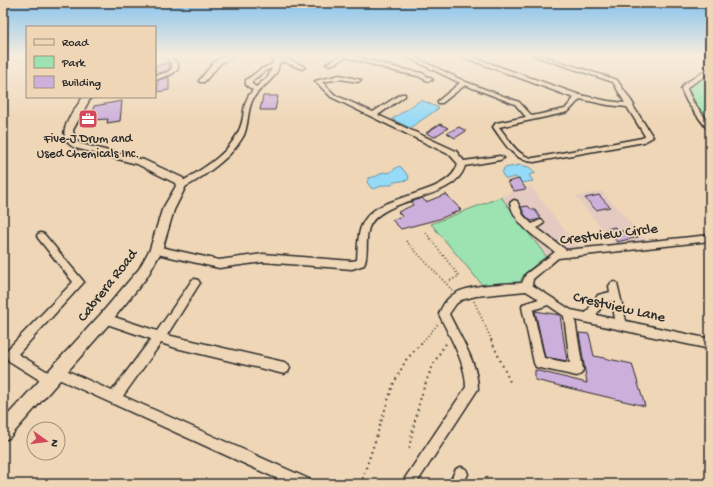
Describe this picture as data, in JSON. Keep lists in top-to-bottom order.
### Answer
{
  "streets": {
    "main road": ["Cabrera Road"],
    "street": ["Crestview Circle", "Crestview Lane"]
  },
  "crossings": [
    ["Crestview Circle", "Crestview Lane"]
  ],
  "places": {
    "office": ["Five-J Drum and Used Chemicals Inc."]
  },
  "legend": ["Road", "Park", "Building"],
  "north": "right"
}
